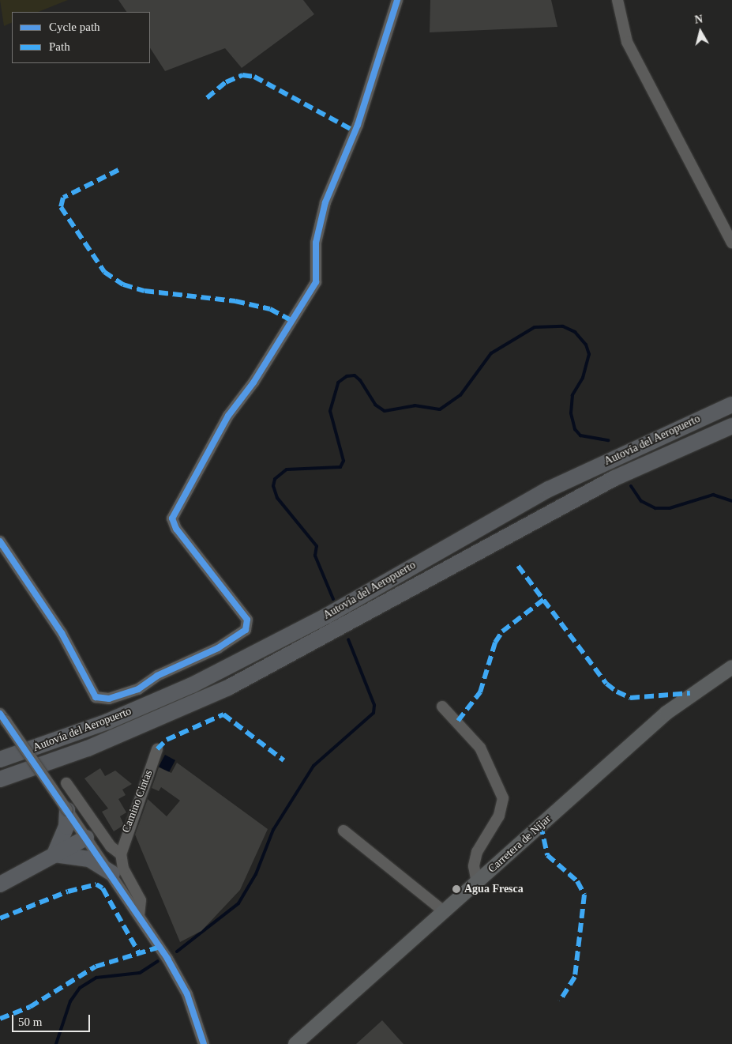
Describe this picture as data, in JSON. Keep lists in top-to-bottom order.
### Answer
{
  "streets": {
    "highway": ["Autovía del Aeropuerto"],
    "main road": ["Carretera de Níjar"],
    "street": ["Camino Cintas"]
  },
  "places": ["Agua Fresca"],
  "legend": ["Cycle path", "Path"],
  "scale_bar": "50 m",
  "north": "top"
}
